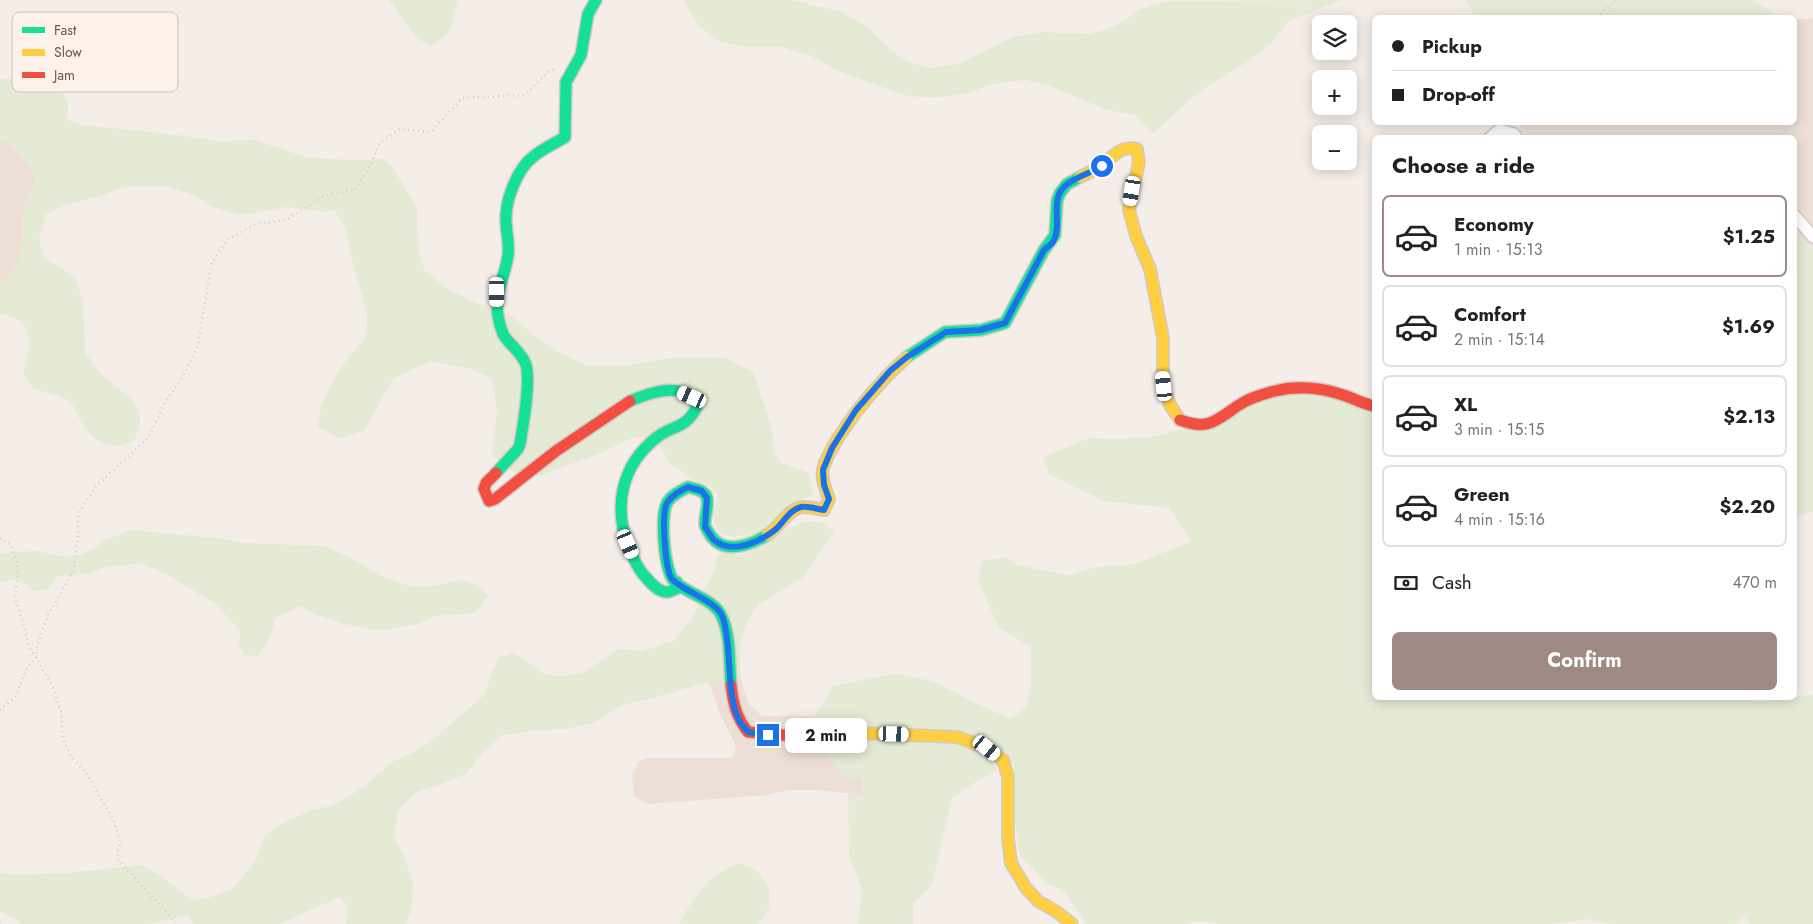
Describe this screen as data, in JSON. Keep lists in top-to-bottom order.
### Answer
{
  "legend": ["Fast", "Slow", "Jam"],
  "page": {
    "map_buttons": ["+", "−"],
    "banner": ["Pickup", "Drop-off"],
    "heading": "Choose a ride",
    "list": [
      {
        "name": "Economy",
        "note": "1 min · 15:13",
        "value": "$1.25"
      },
      {
        "name": "Comfort",
        "note": "2 min · 15:14",
        "value": "$1.69"
      },
      {
        "name": "XL",
        "note": "3 min · 15:15",
        "value": "$2.13"
      },
      {
        "name": "Green",
        "note": "4 min · 15:16",
        "value": "$2.20"
      }
    ],
    "pay": ["Cash", "470 m"],
    "buttons": "Confirm",
    "bubble": "2 min"
  }
}
